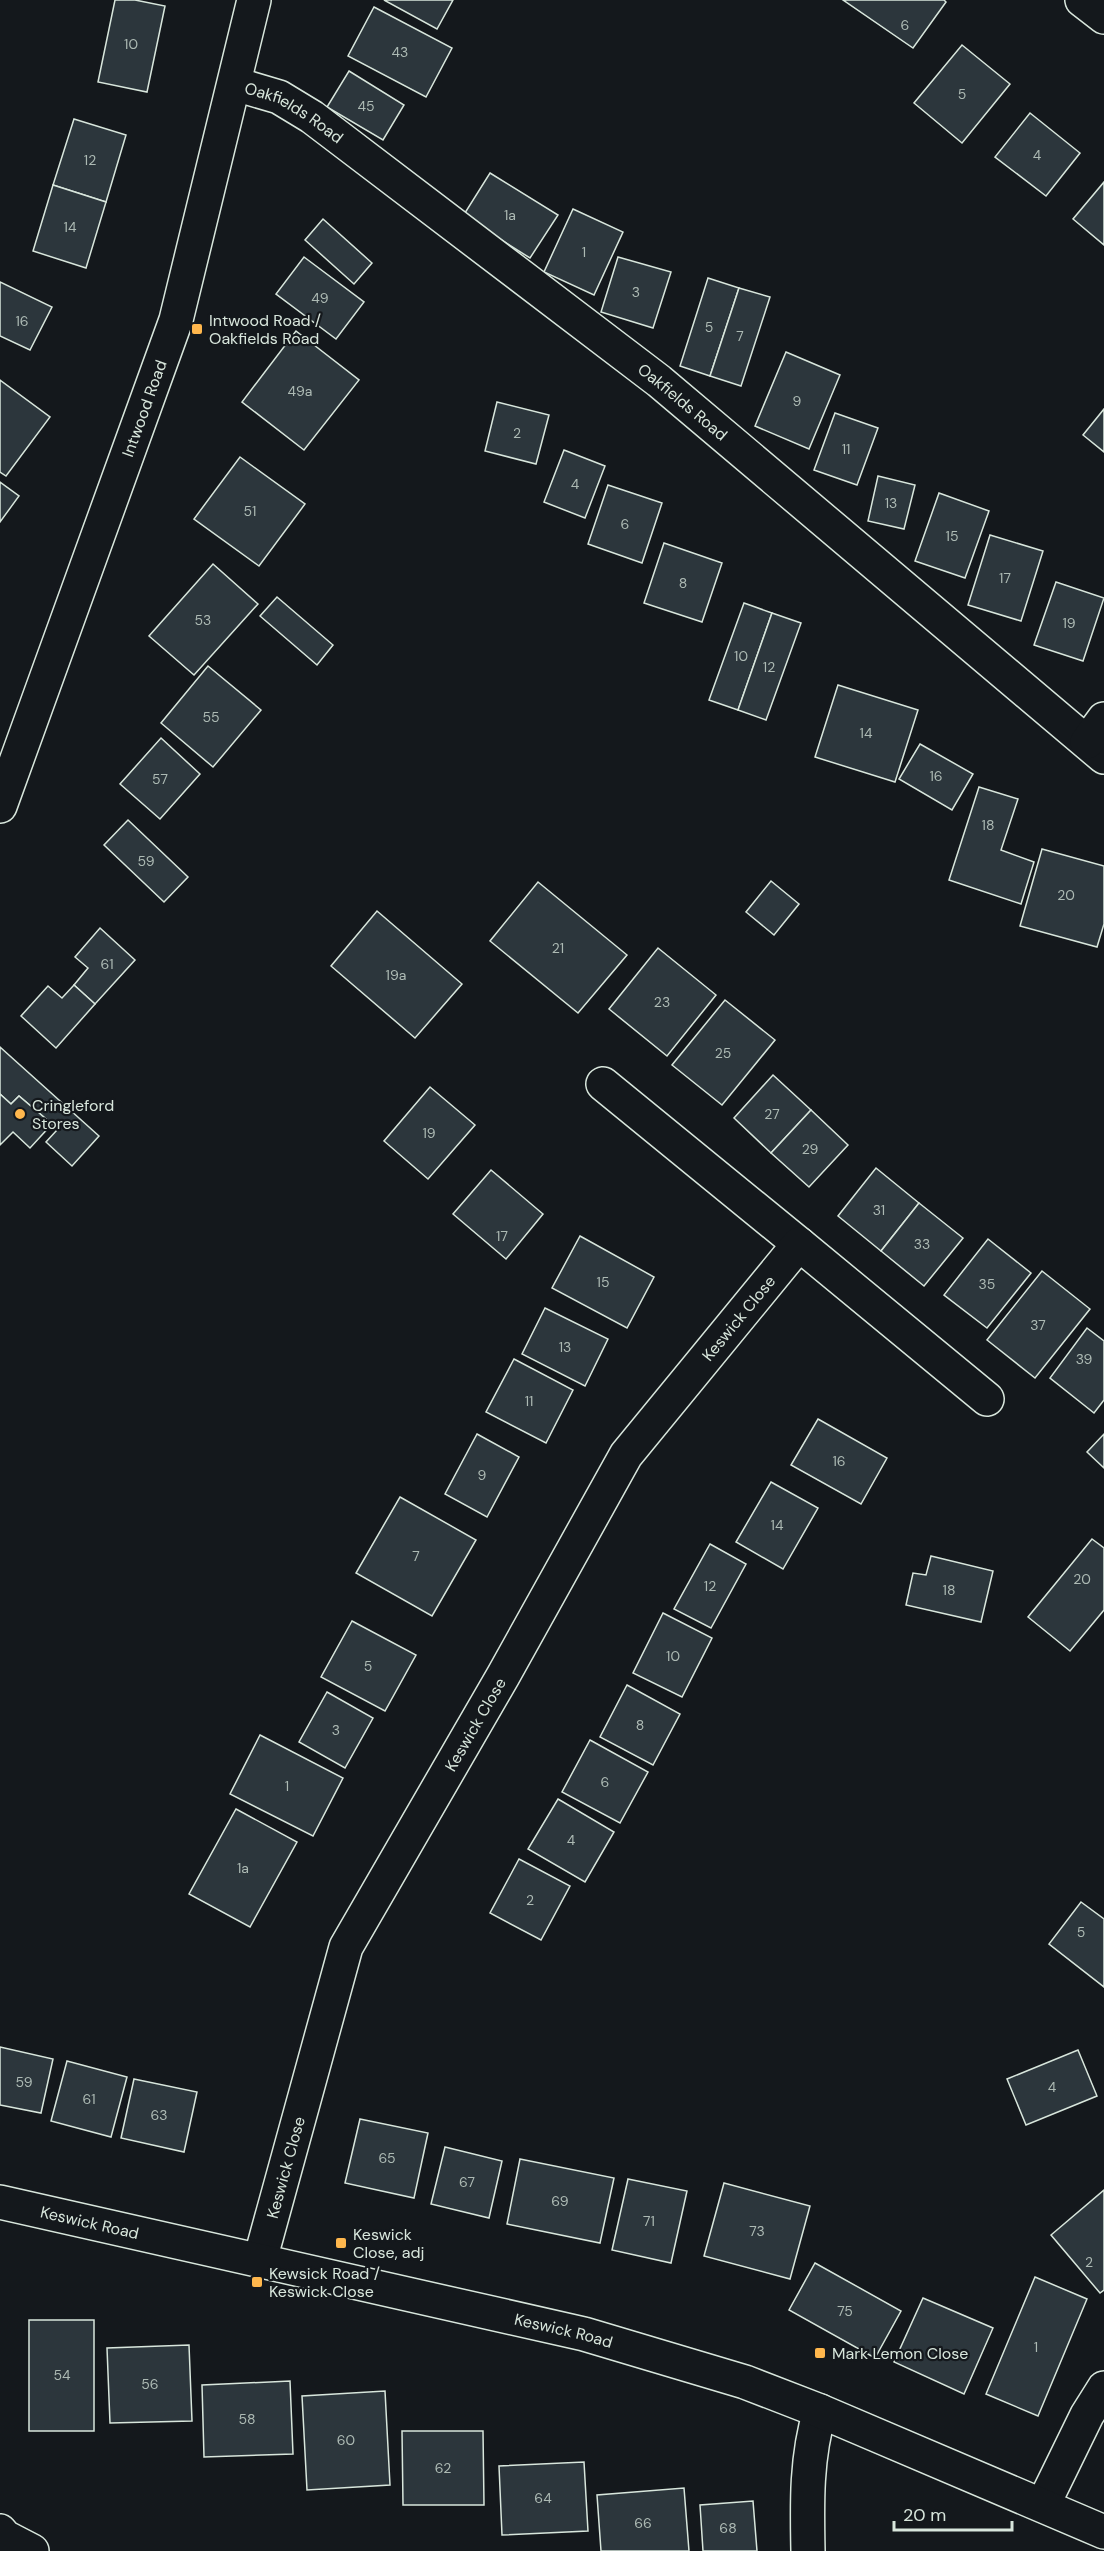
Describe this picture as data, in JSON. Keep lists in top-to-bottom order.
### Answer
{
  "streets": {
    "street": [
      "Oakfields Road",
      "Intwood Road",
      "Keswick Close",
      "Keswick Road"
    ]
  },
  "crossings": [
    ["Oakfields Road", "Intwood Road"],
    ["Keswick Close", "Keswick Road"]
  ],
  "places": {
    "transit": [
      "Intwood Road / Oakfields Road",
      "Keswick Close, adj",
      "Kewsick Road / Keswick Close",
      "Mark Lemon Close"
    ],
    "other": ["Cringleford Stores"]
  },
  "house_numbers": [
    "6",
    "10",
    "43",
    "5",
    "45",
    "4",
    "12",
    "1a",
    "14",
    "1",
    "3",
    "49",
    "16",
    "5",
    "7",
    "49a",
    "9",
    "2",
    "11",
    "4",
    "13",
    "51",
    "6",
    "15",
    "17",
    "8",
    "53",
    "19",
    "10",
    "12",
    "55",
    "14",
    "16",
    "57",
    "18",
    "59",
    "20",
    "21",
    "61",
    "19a",
    "23",
    "25",
    "27",
    "19",
    "29",
    "31",
    "17",
    "33",
    "15",
    "35",
    "37",
    "13",
    "39",
    "11",
    "16",
    "9",
    "14",
    "7",
    "20",
    "12",
    "18",
    "10",
    "5",
    "8",
    "3",
    "6",
    "1",
    "4",
    "1a",
    "2",
    "5",
    "59",
    "4",
    "61",
    "63",
    "65",
    "67",
    "69",
    "71",
    "73",
    "2",
    "75",
    "1",
    "54",
    "56",
    "58",
    "60",
    "62",
    "64",
    "66",
    "68"
  ],
  "scale_bar": "20 m"
}
